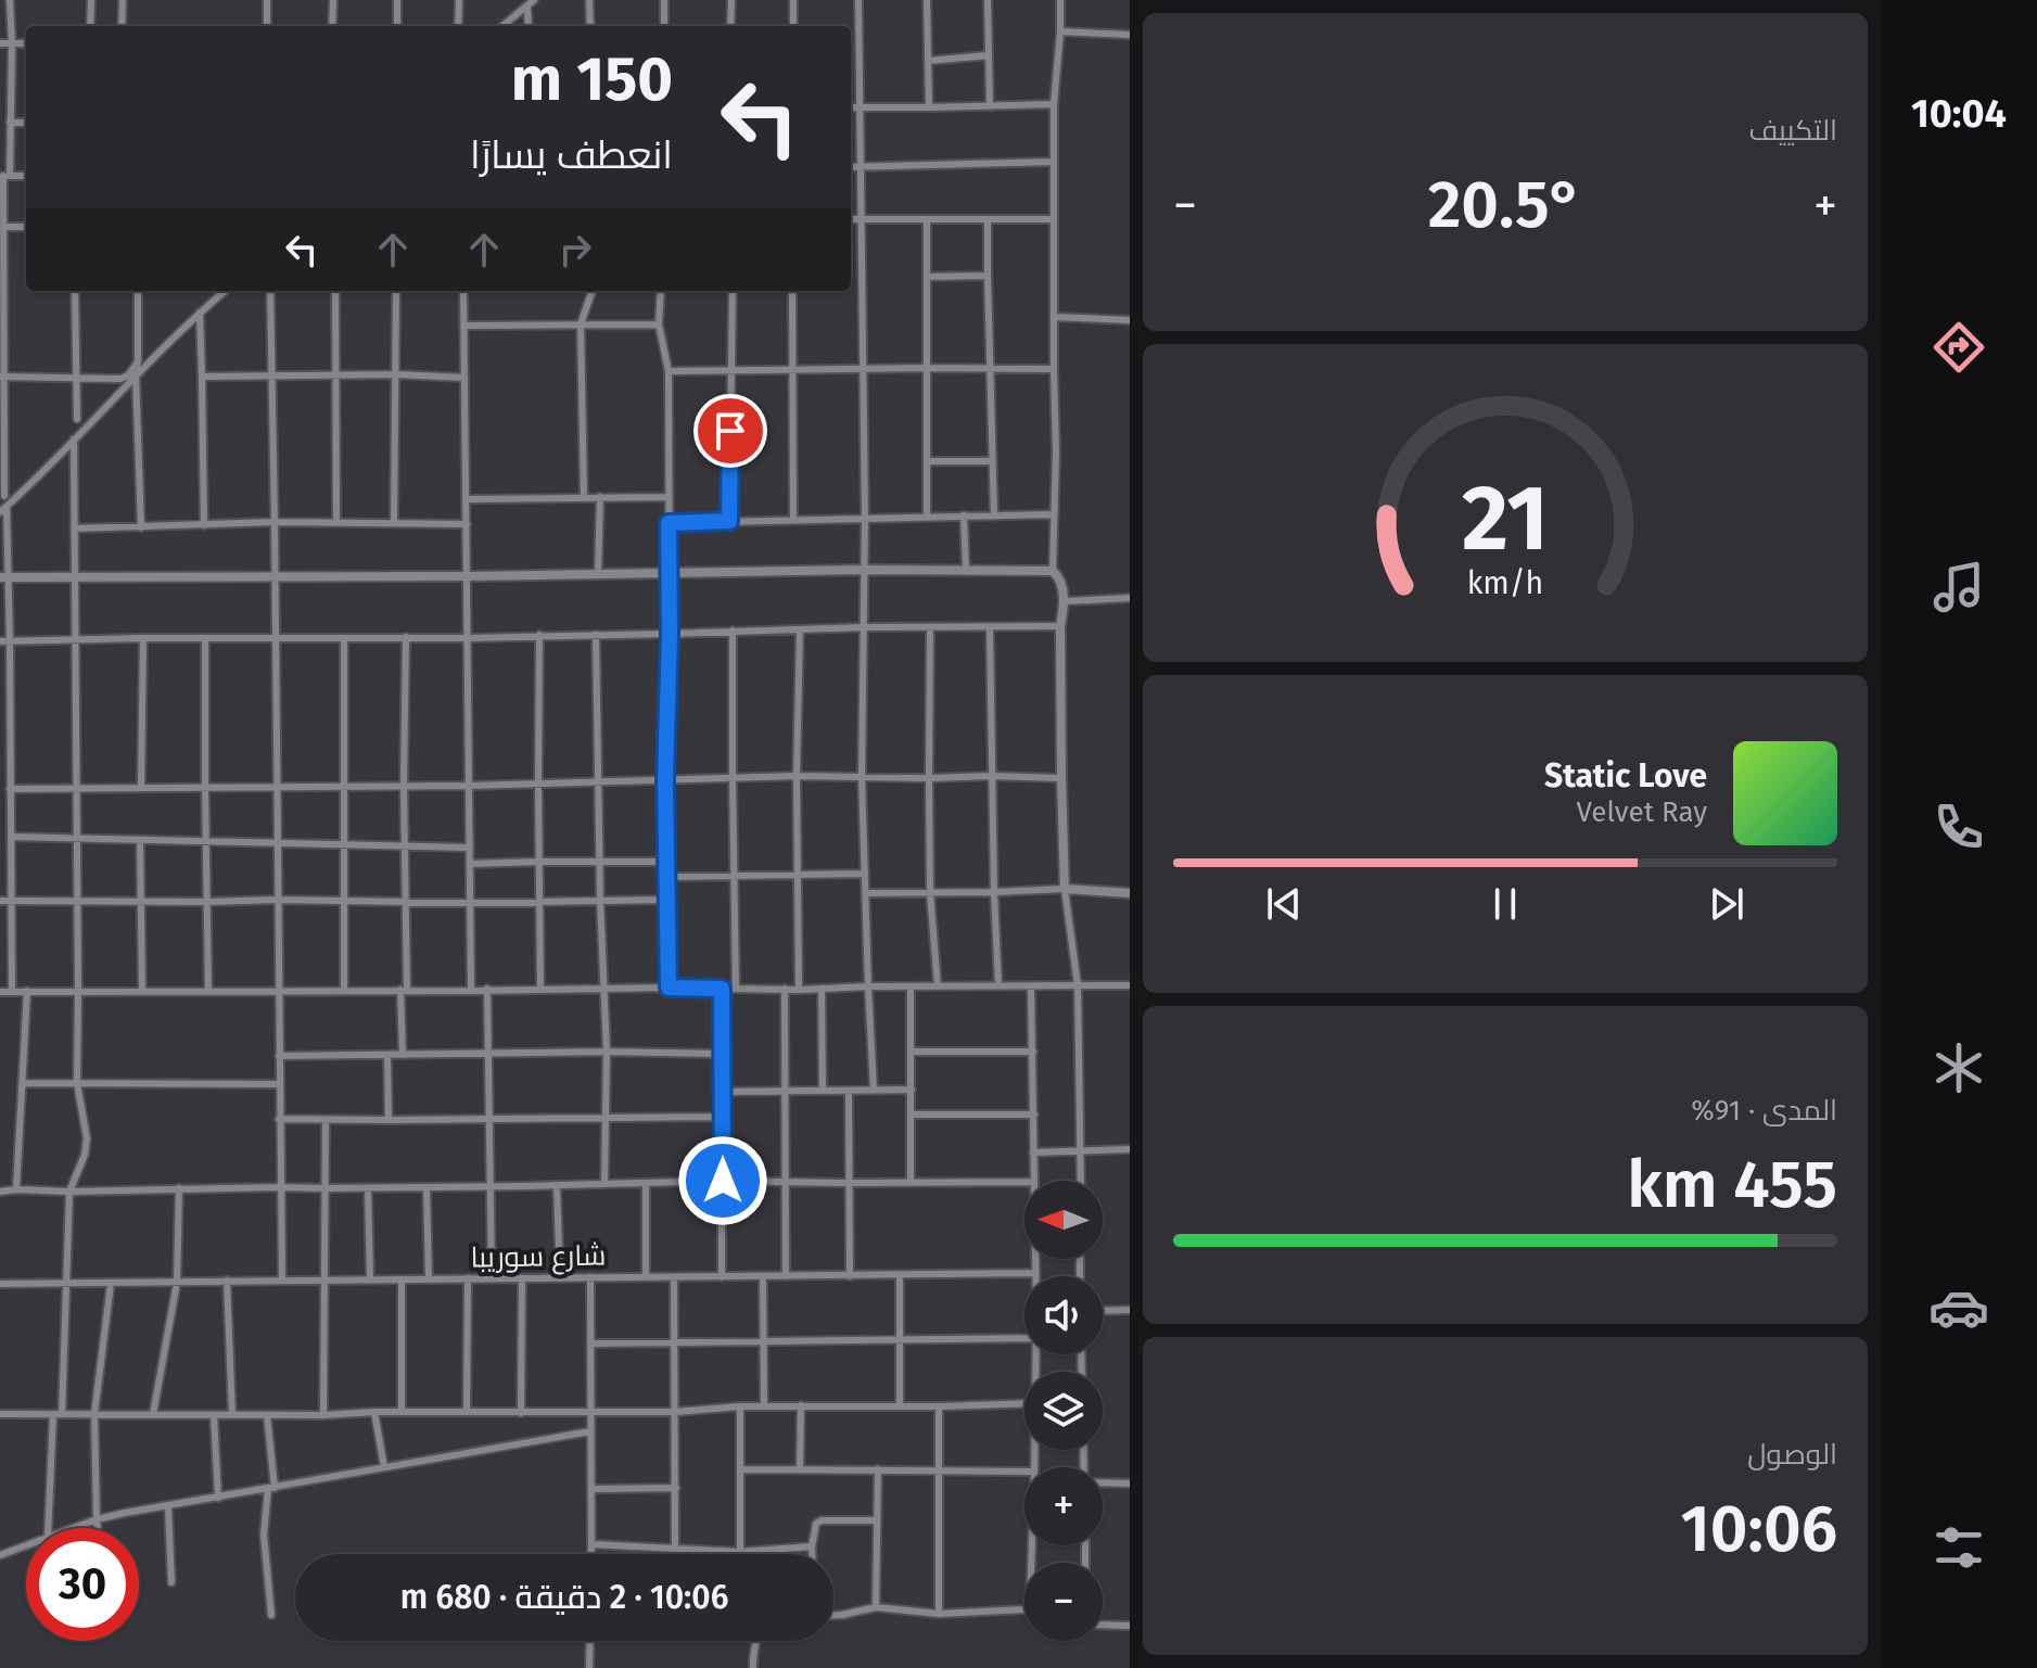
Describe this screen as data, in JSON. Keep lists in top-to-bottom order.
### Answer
{
  "streets": {
    "street": ["شارع سوريبا"]
  },
  "north": "left",
  "page": {
    "tabs": "10:04",
    "tile": [
      "التكييف",
      ["المدى · 91%", "455 km"],
      ["الوصول", "10:06"]
    ],
    "turn": ["150 m", "انعطف يسارًا"],
    "heat": ["−", "20.5°", "+"],
    "song": ["Static Love", "Velvet Ray"],
    "map_buttons": ["+", "−"],
    "limit": "30",
    "trip": "10:06 · 2 دقيقة · 680 m",
    "gauge": ["21", "km/h"]
  }
}
